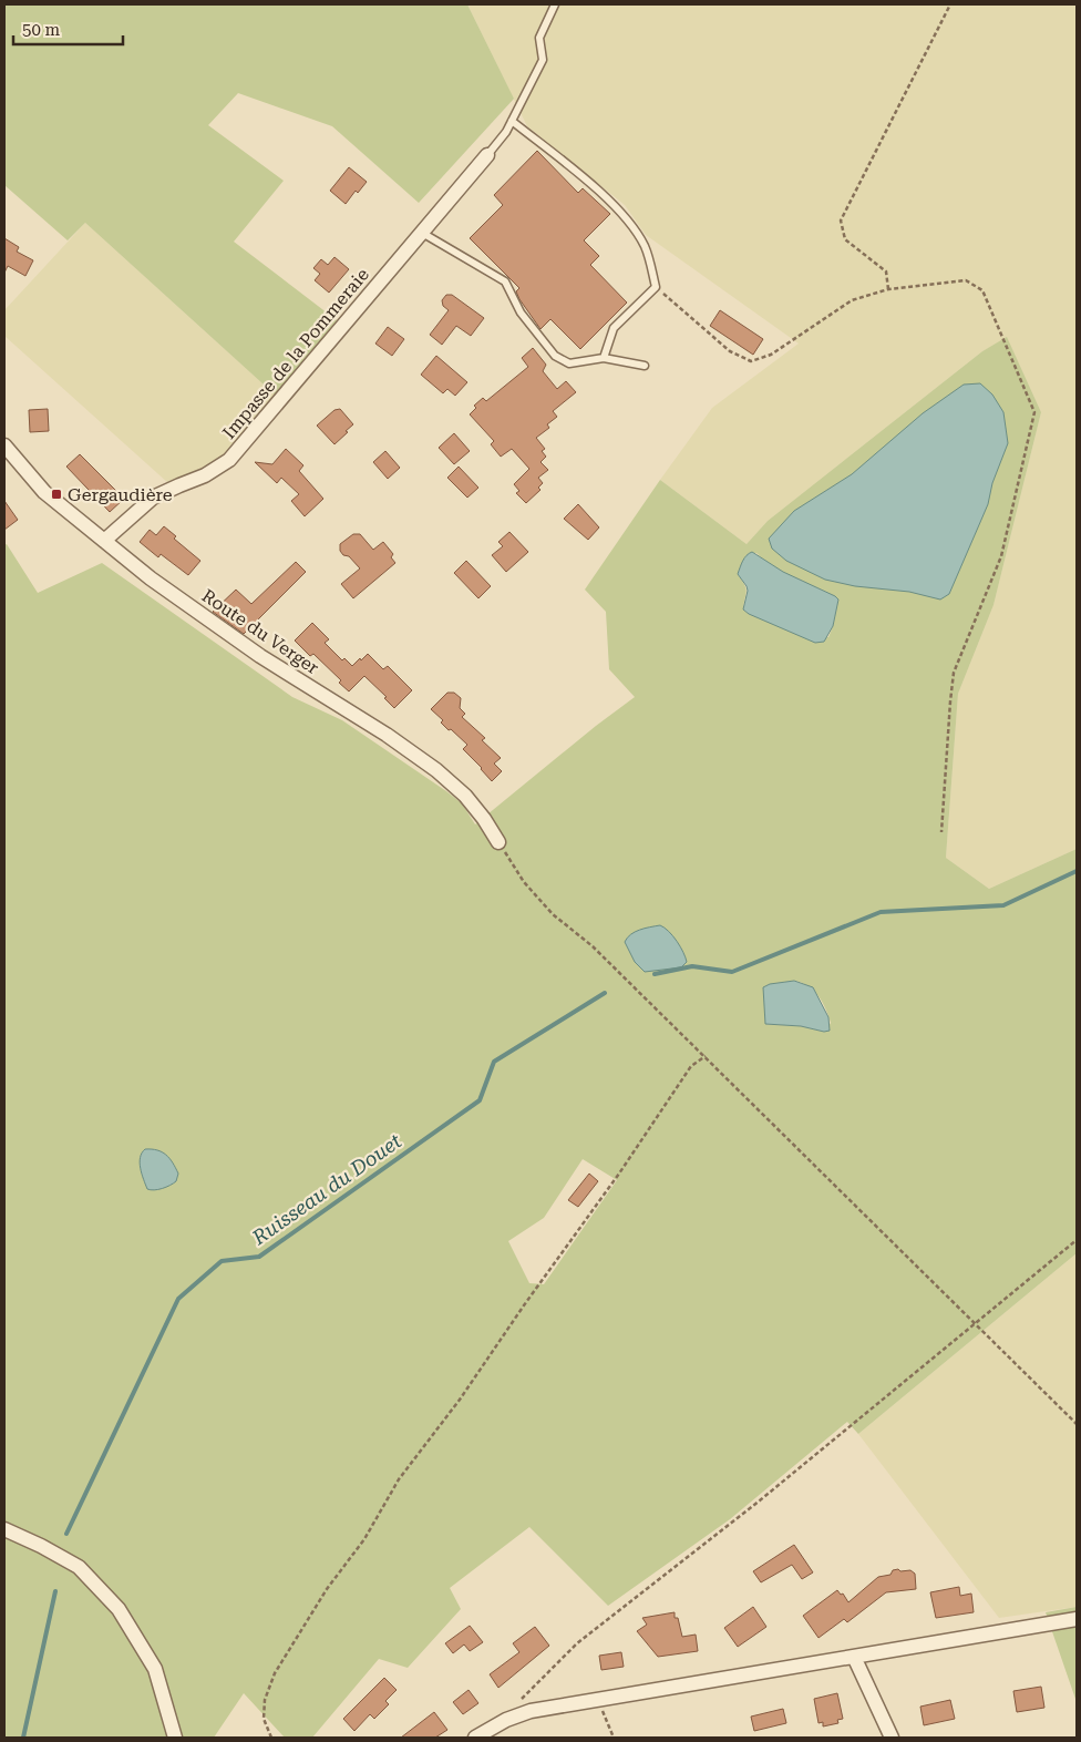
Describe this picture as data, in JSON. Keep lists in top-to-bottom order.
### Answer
{
  "streets": {
    "street": ["Impasse de la Pommeraie", "Route du Verger"]
  },
  "crossings": [
    ["Impasse de la Pommeraie", "Route du Verger"]
  ],
  "water": ["Ruisseau du Douet"],
  "places": {
    "transit": ["Gergaudière"]
  },
  "scale_bar": "50 m"
}
